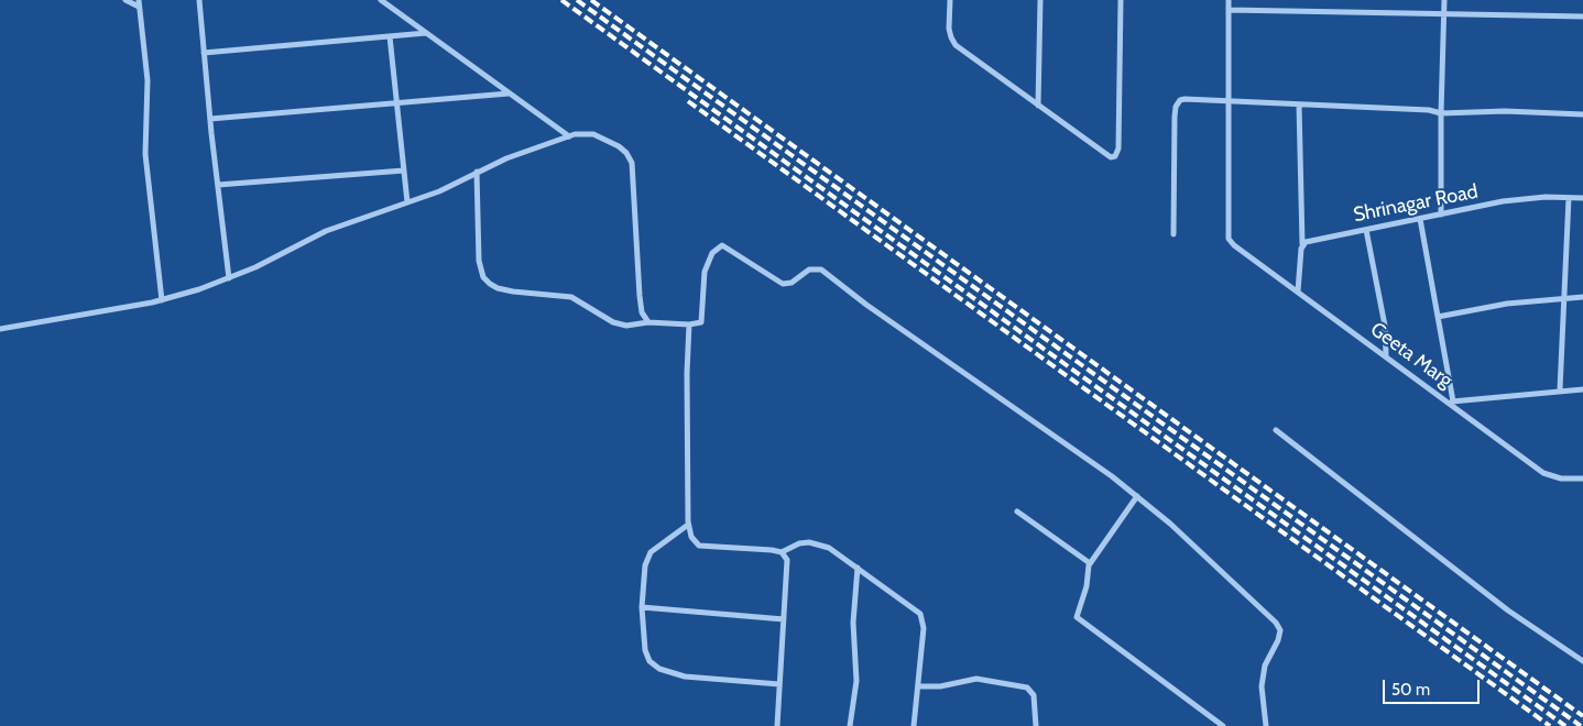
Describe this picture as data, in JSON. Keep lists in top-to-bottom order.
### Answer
{
  "streets": {
    "street": ["Shrinagar Road", "Geeta Marg"]
  },
  "scale_bar": "50 m"
}
